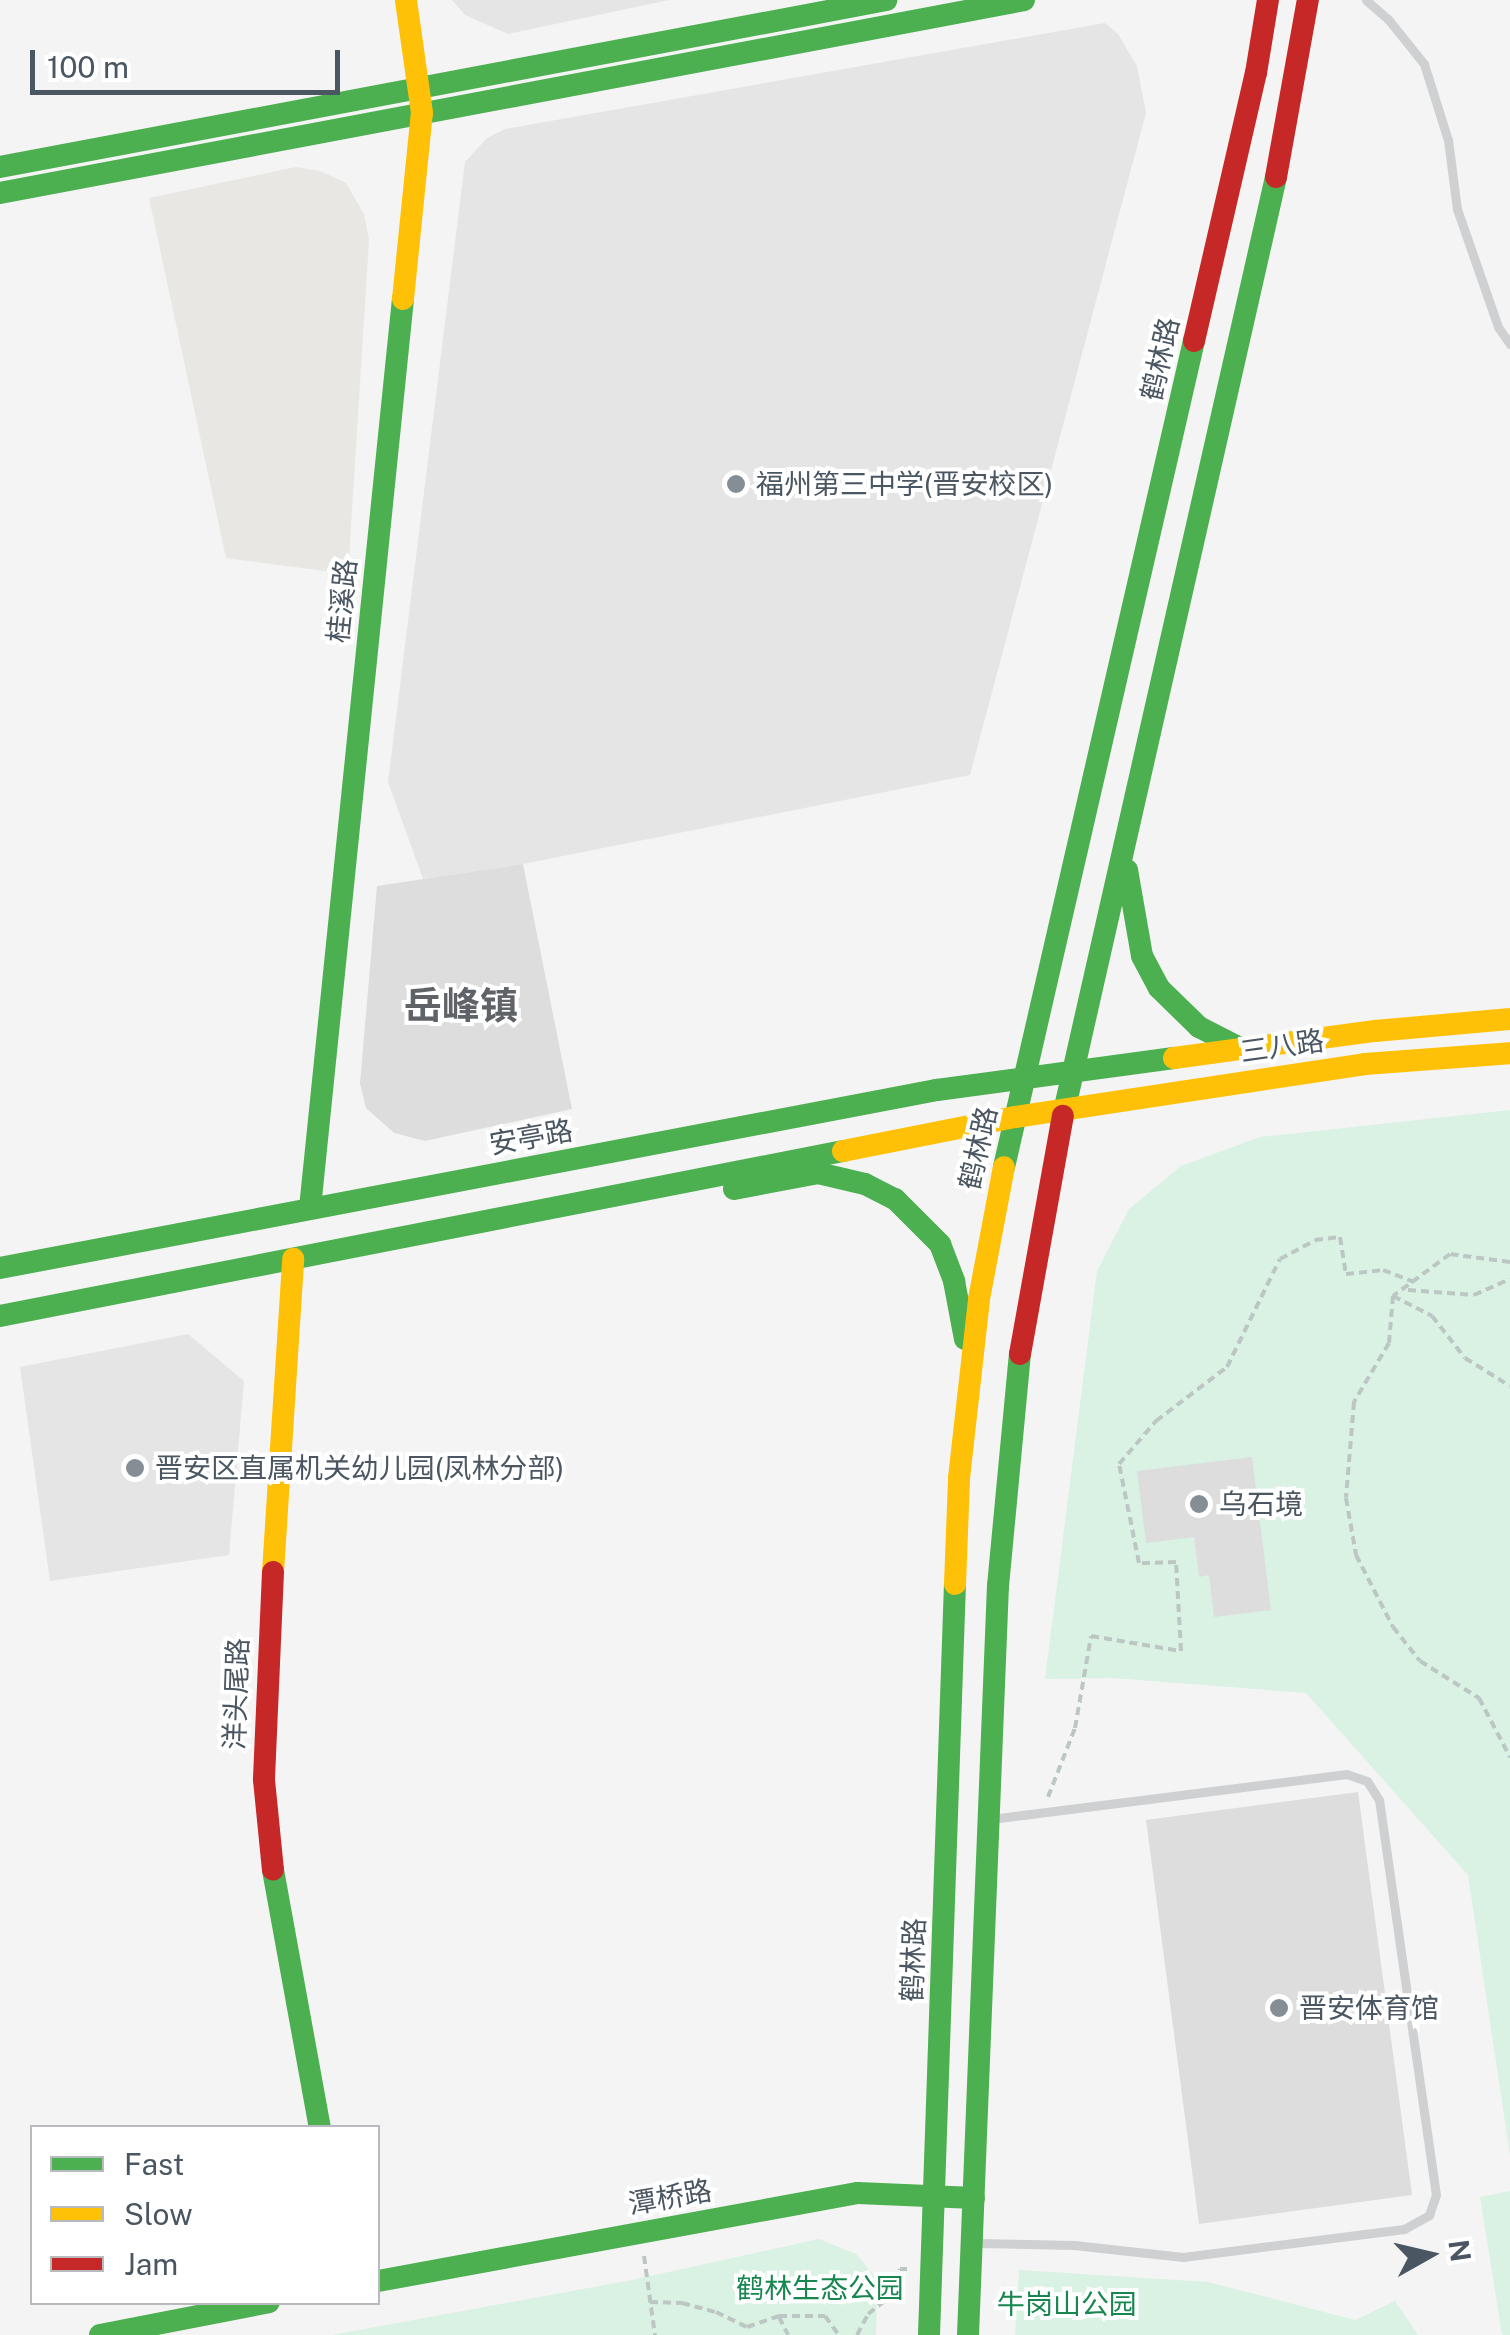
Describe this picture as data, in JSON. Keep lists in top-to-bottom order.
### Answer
{
  "streets": {
    "main road": [
      "鹤林路",
      "桂溪路",
      "三八路",
      "安亭路",
      "洋头尾路",
      "潭桥路"
    ]
  },
  "crossings": [
    ["鹤林路", "安亭路"],
    ["鹤林路", "潭桥路"],
    ["桂溪路", "安亭路"],
    ["三八路", "安亭路"]
  ],
  "districts": ["岳峰镇"],
  "parks": ["鹤林生态公园", "牛岗山公园"],
  "places": [
    "福州第三中学(晋安校区)",
    "晋安区直属机关幼儿园(凤林分部)",
    "乌石境",
    "晋安体育馆"
  ],
  "legend": ["Fast", "Slow", "Jam"],
  "scale_bar": "100 m",
  "north": "right"
}
